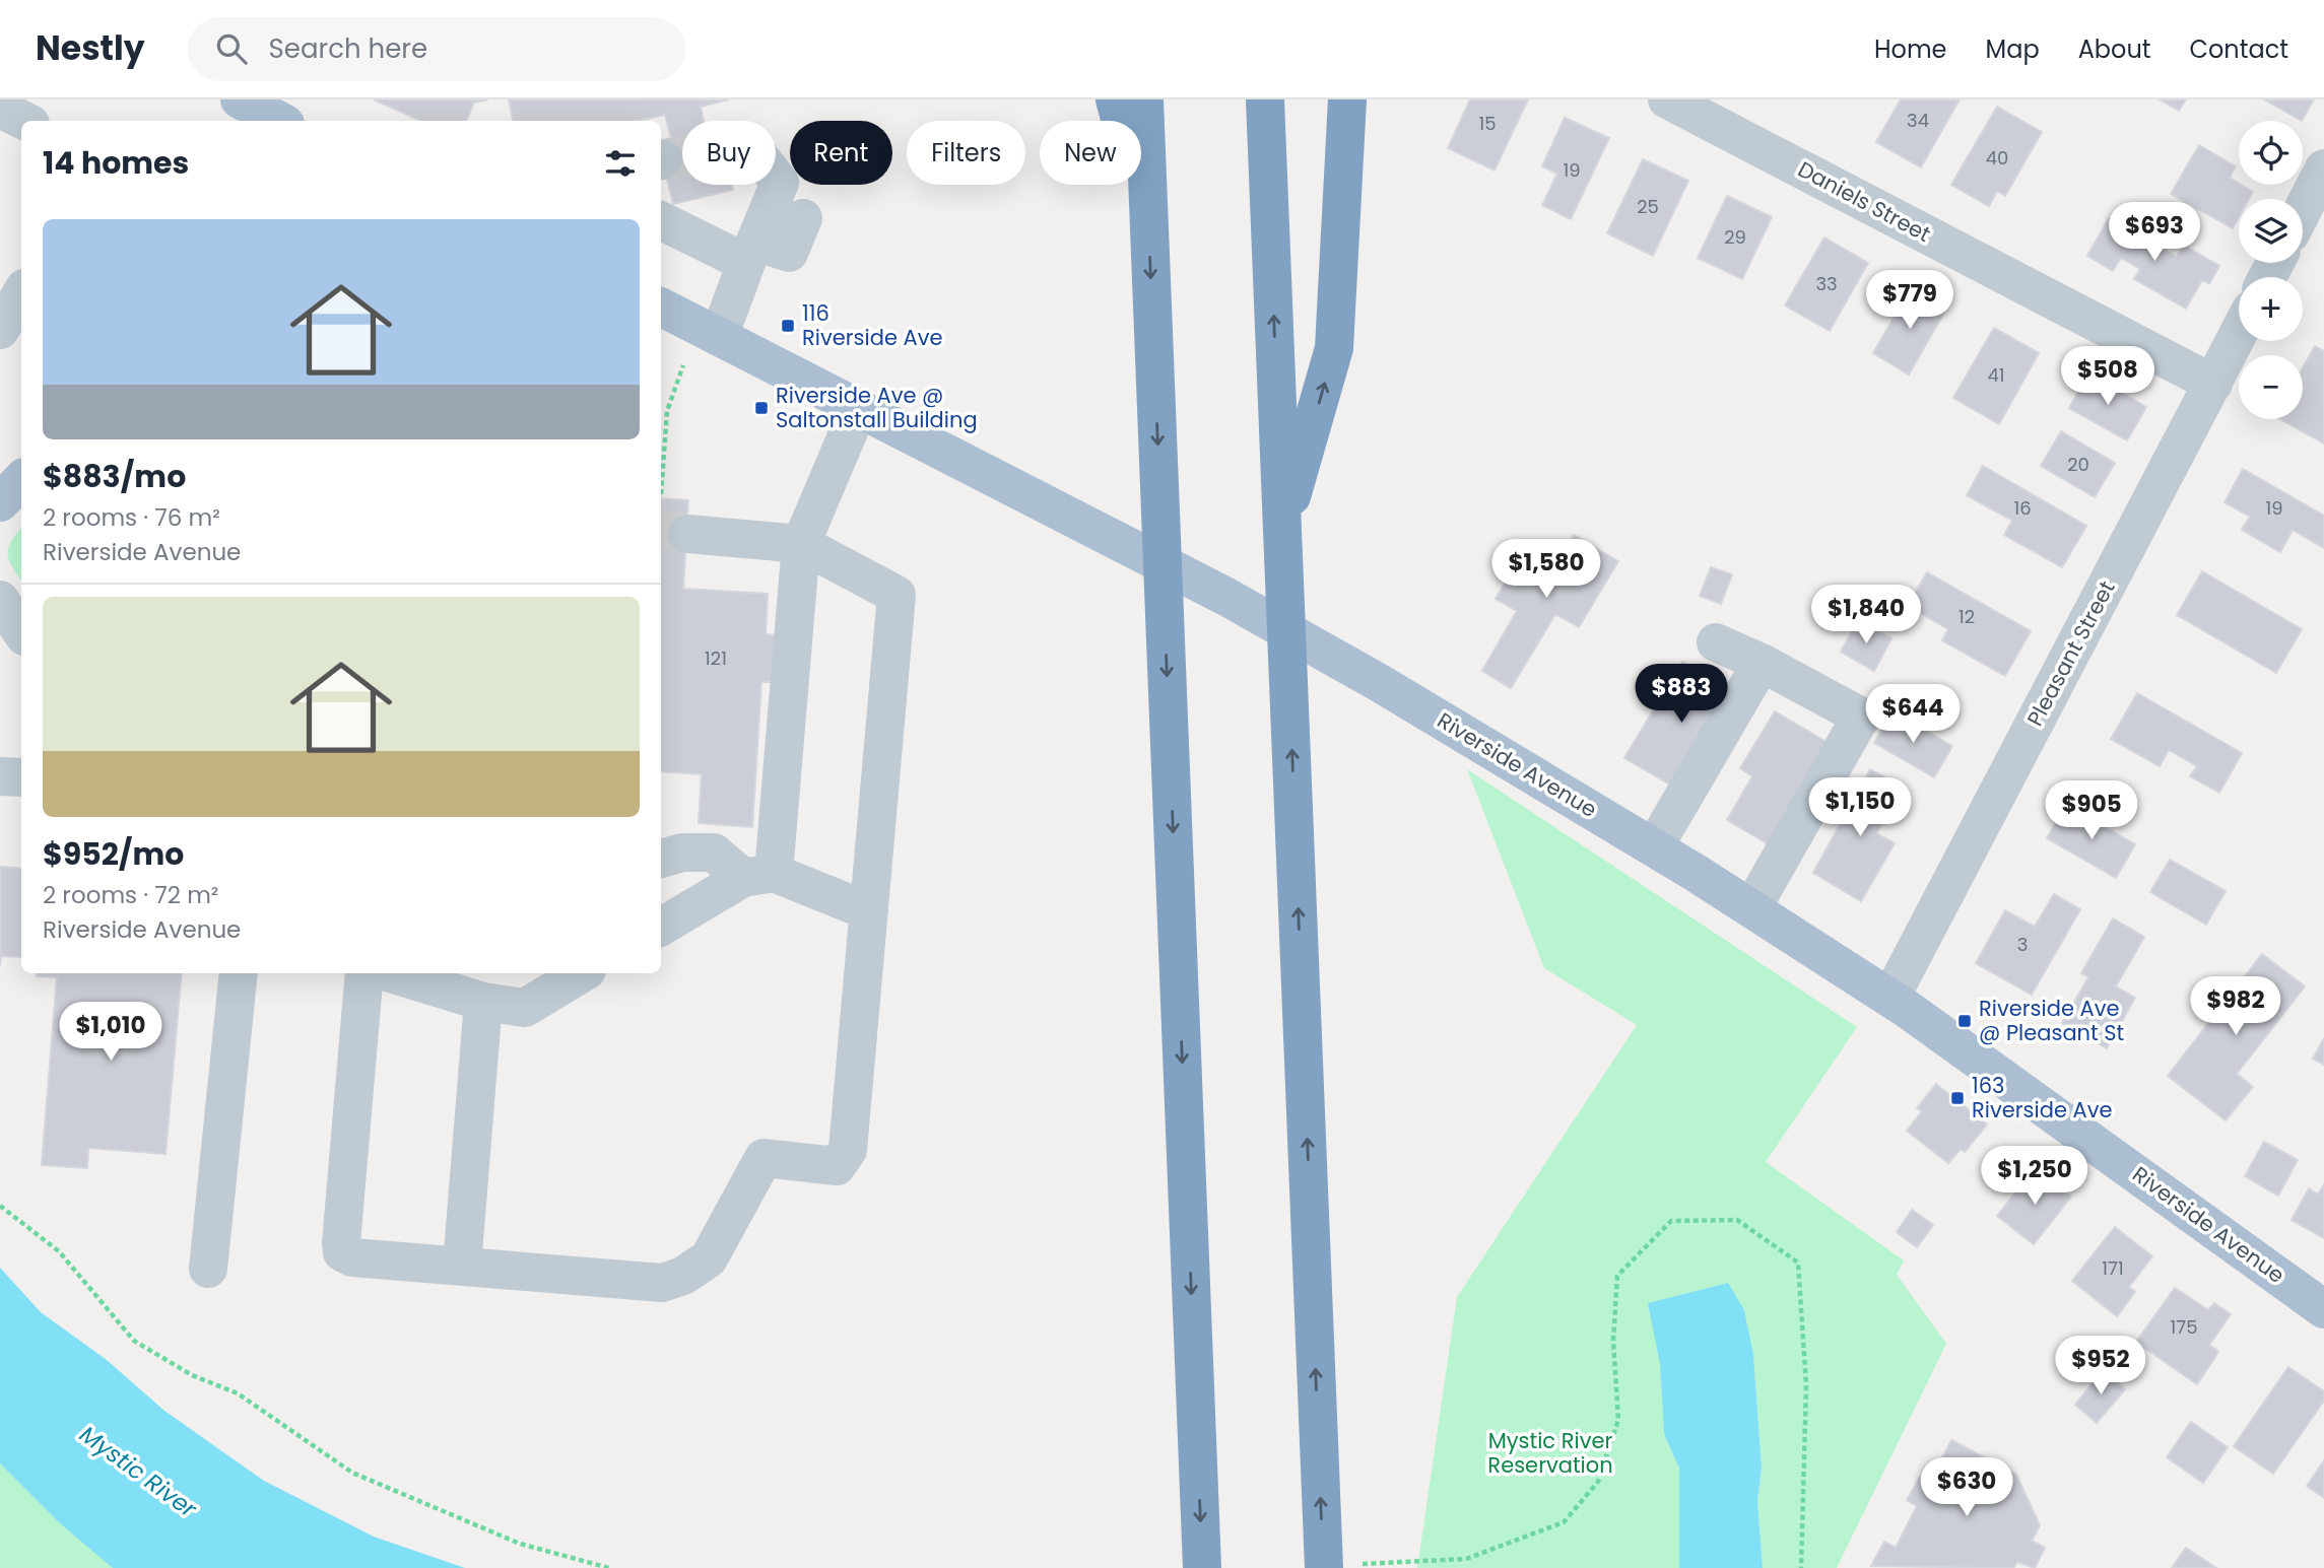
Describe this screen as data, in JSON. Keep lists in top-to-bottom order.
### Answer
{
  "streets": {
    "main road": ["Riverside Avenue"],
    "street": ["Daniels Street", "Pleasant Street"]
  },
  "crossings": [
    ["Daniels Street", "Pleasant Street"],
    ["Pleasant Street", "Riverside Avenue"]
  ],
  "water": ["Mystic River"],
  "parks": ["Mystic River Reservation"],
  "places": {
    "transit": [
      "116 Riverside Ave",
      "Riverside Ave @ Saltonstall Building",
      "Riverside Ave @ Pleasant St",
      "163 Riverside Ave"
    ]
  },
  "house_numbers": [
    "34",
    "15",
    "40",
    "19",
    "25",
    "29",
    "33",
    "41",
    "20",
    "16",
    "19",
    "12",
    "121",
    "3",
    "171",
    "175"
  ],
  "page": {
    "header": "Nestly",
    "search": "Search here",
    "nav": [
      "Home",
      "Map",
      "About",
      "Contact"
    ],
    "map_buttons": ["+", "−"],
    "chip": [
      "Buy",
      "Rent",
      "Filters",
      "New"
    ],
    "heading": "14 homes",
    "price": [
      "$693",
      "$779",
      "$508",
      "$1,580",
      "$1,840",
      "$883",
      "$644",
      "$1,150",
      "$905",
      "$982",
      "$1,010",
      "$1,250",
      "$952",
      "$630"
    ],
    "list": [
      {
        "name": "$883/mo",
        "note": "2 rooms · 76 m² · Riverside Avenue"
      },
      {
        "name": "$952/mo",
        "note": "2 rooms · 72 m² · Riverside Avenue"
      }
    ]
  }
}
